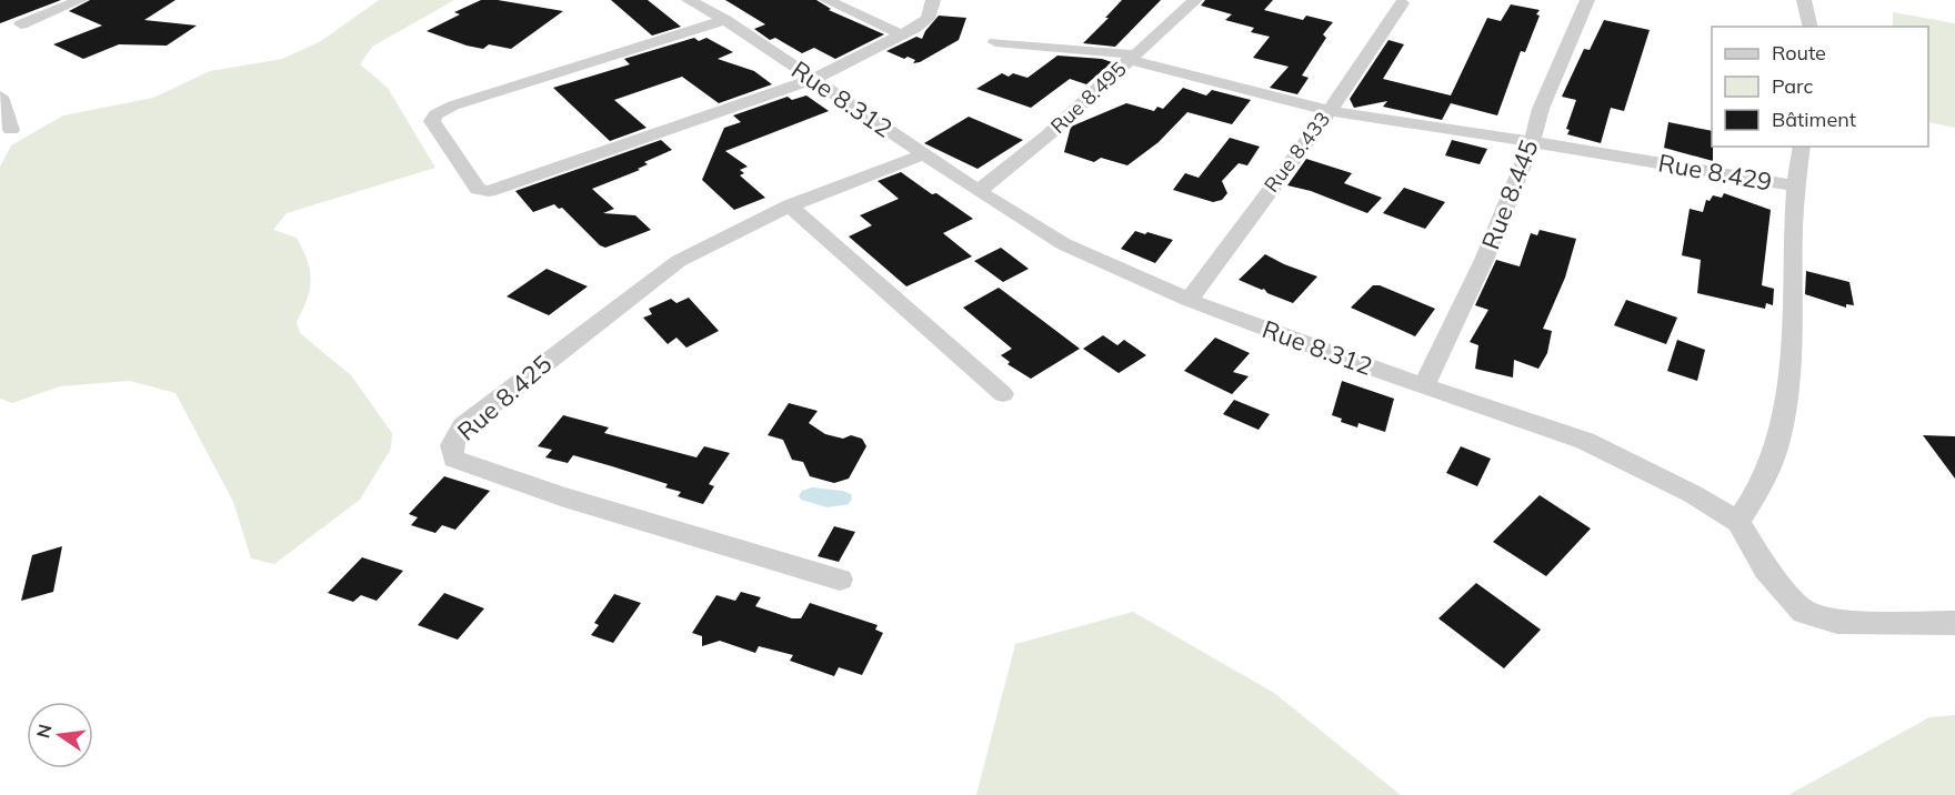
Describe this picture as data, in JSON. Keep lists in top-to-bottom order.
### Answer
{
  "streets": {
    "street": [
      "Rue 8.495",
      "Rue 8.312",
      "Rue 8.433",
      "Rue 8.429",
      "Rue 8.445",
      "Rue 8.425"
    ]
  },
  "crossings": [
    ["Rue 8.495", "Rue 8.312"],
    ["Rue 8.495", "Rue 8.429"],
    ["Rue 8.312", "Rue 8.433"],
    ["Rue 8.312", "Rue 8.429"],
    ["Rue 8.312", "Rue 8.445"],
    ["Rue 8.312", "Rue 8.425"],
    ["Rue 8.433", "Rue 8.429"],
    ["Rue 8.429", "Rue 8.445"]
  ],
  "legend": ["Route", "Parc", "Bâtiment"],
  "north": "left"
}
